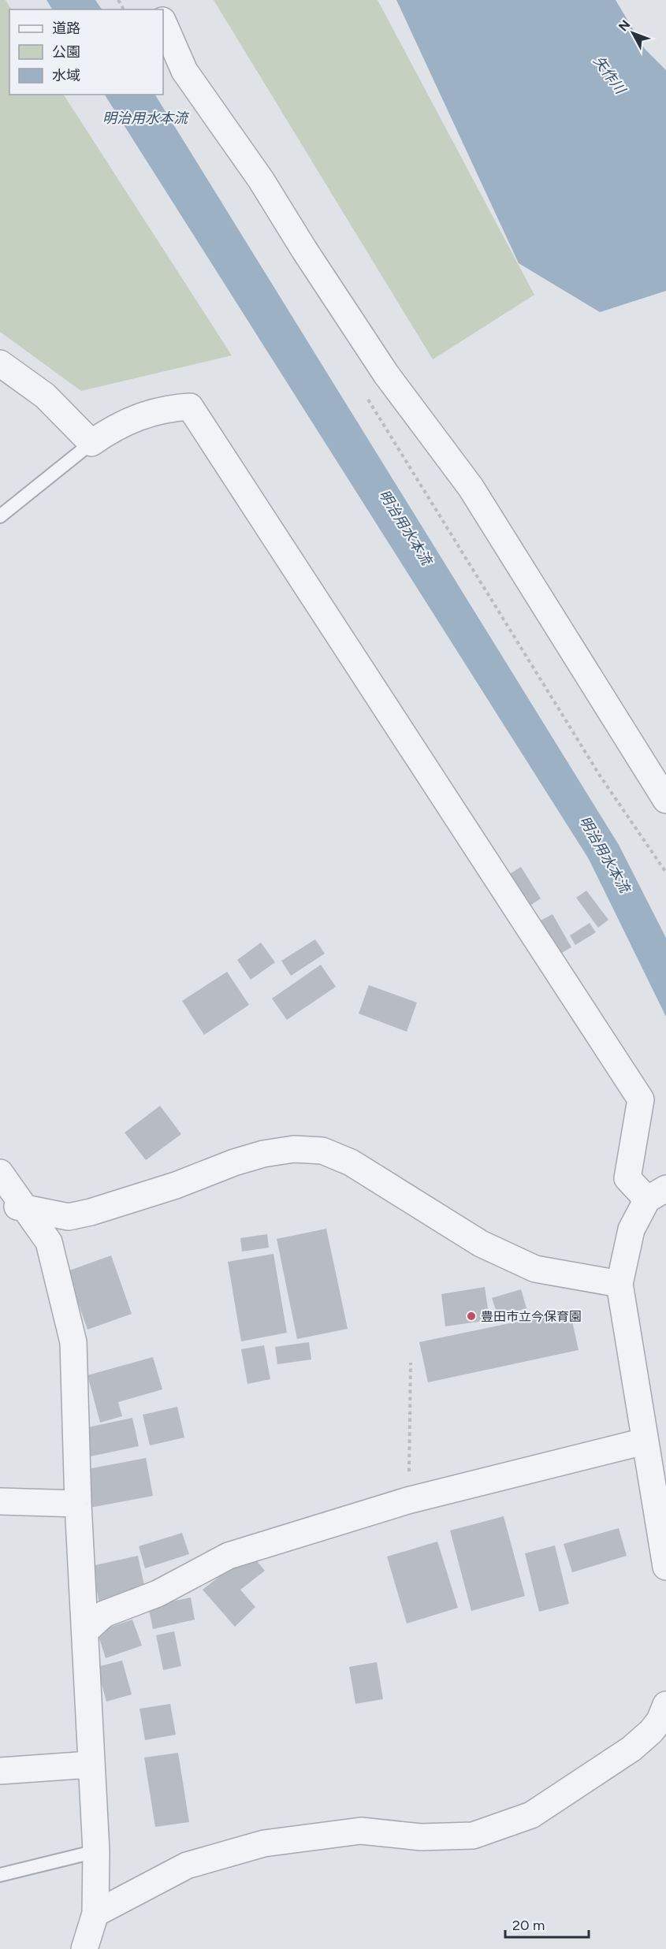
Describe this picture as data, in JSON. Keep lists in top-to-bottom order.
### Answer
{
  "water": ["矢作川", "明治用水本流"],
  "places": ["豊田市立今保育園"],
  "legend": ["道路", "公園", "水域"],
  "scale_bar": "20 m",
  "north": "top left"
}
